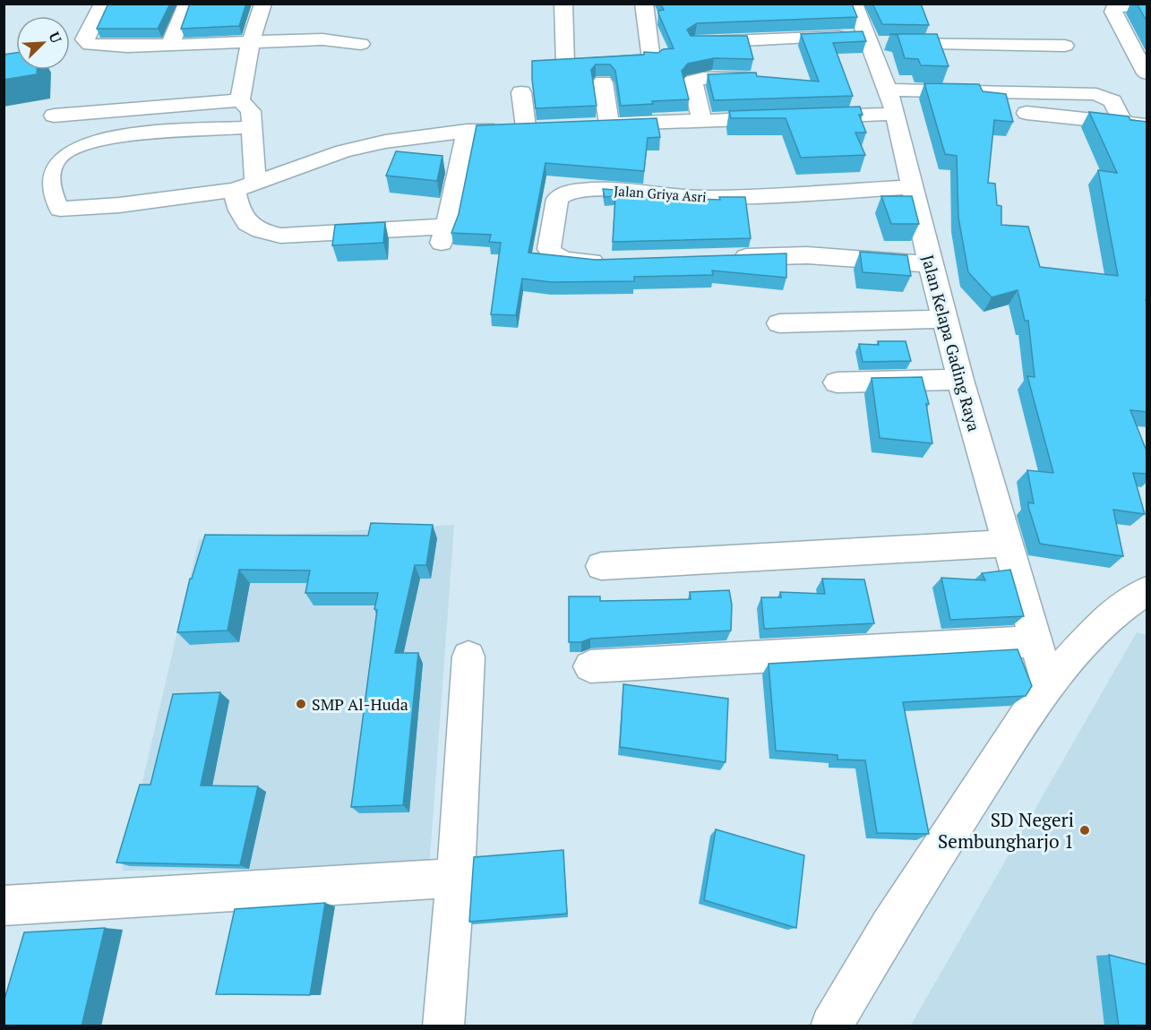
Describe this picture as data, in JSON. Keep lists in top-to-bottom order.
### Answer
{
  "streets": {
    "street": ["Jalan Griya Asri", "Jalan Kelapa Gading Raya"]
  },
  "crossings": [
    ["Jalan Griya Asri", "Jalan Kelapa Gading Raya"]
  ],
  "places": ["SMP Al-Huda", "SD Negeri Sembungharjo 1"],
  "north": "top right"
}
